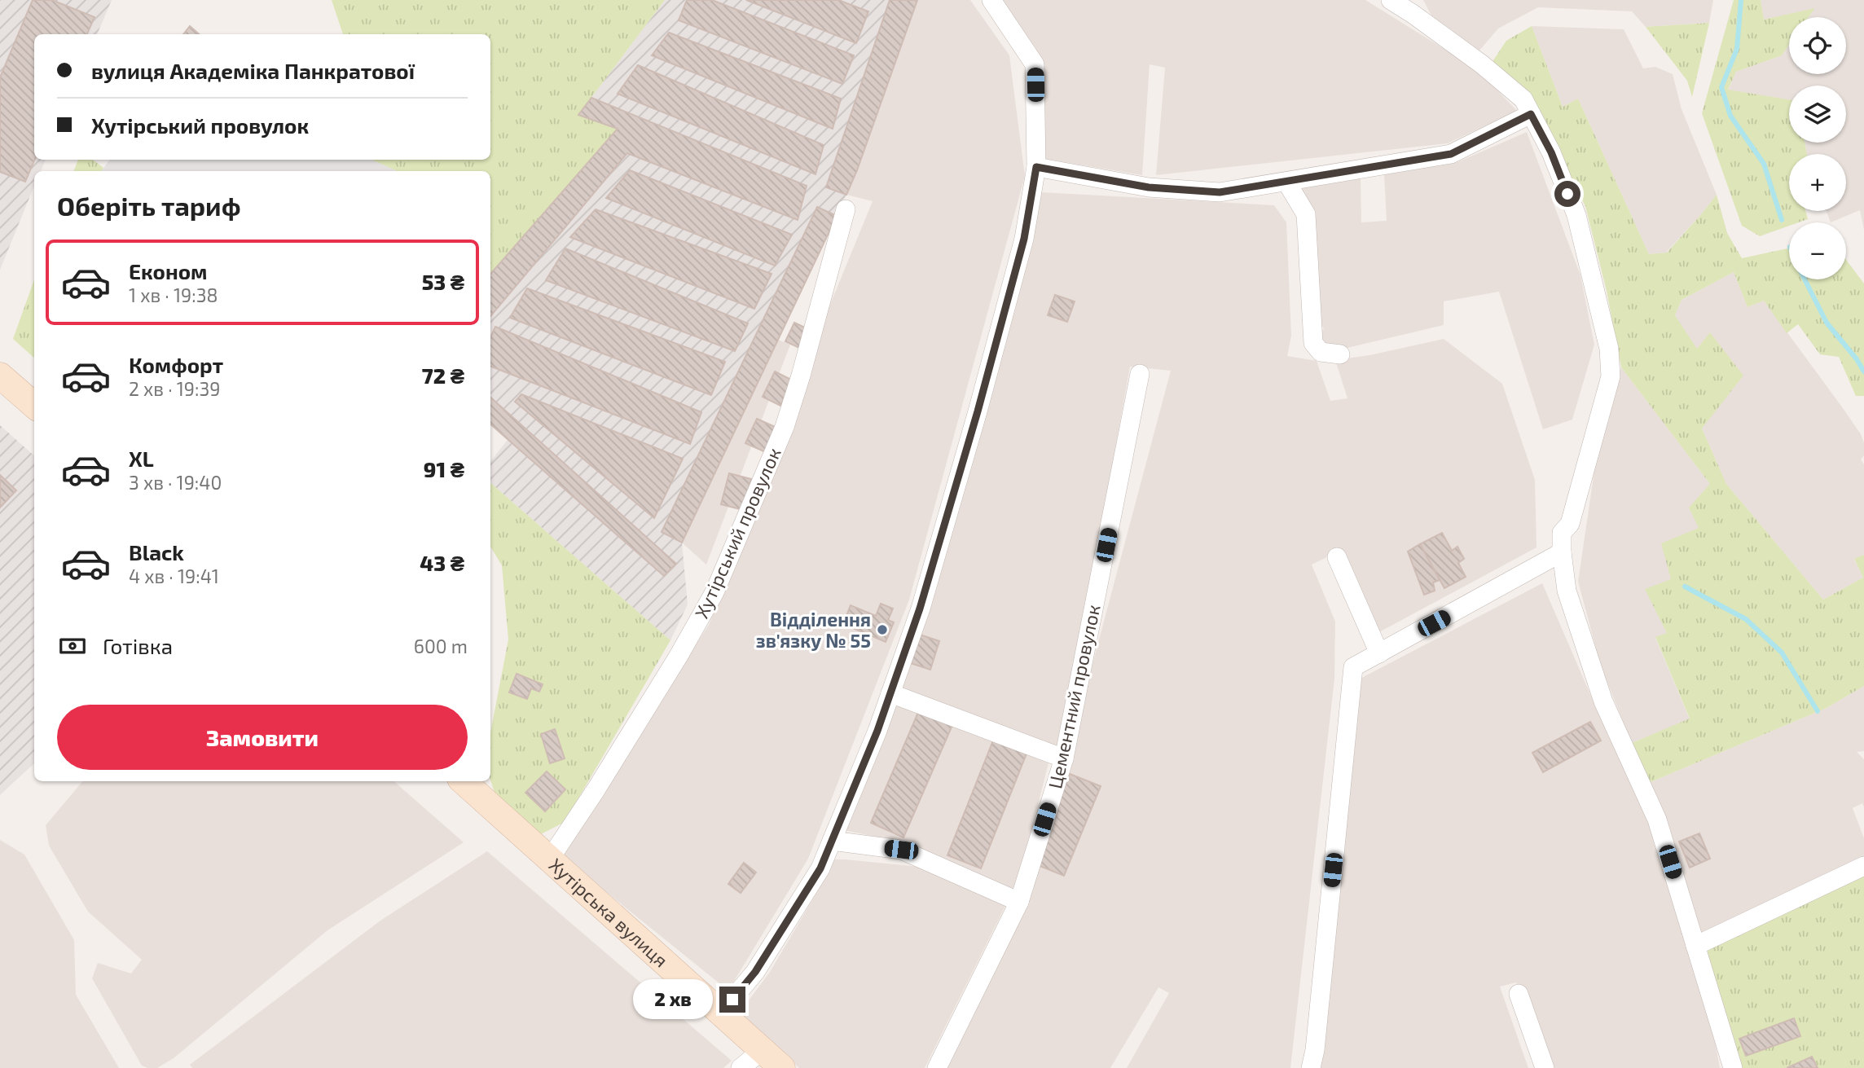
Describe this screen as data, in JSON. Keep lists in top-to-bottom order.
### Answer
{
  "streets": {
    "main road": ["Хутірська вулиця"],
    "street": ["Хутірський провулок", "Цементний провулок"]
  },
  "crossings": [
    ["Хутірський провулок", "Хутірська вулиця"]
  ],
  "places": ["Відділення зв'язку № 55"],
  "page": {
    "map_buttons": ["+", "−"],
    "banner": ["вулиця Академіка Панкратової", "Хутірський провулок"],
    "heading": "Оберіть тариф",
    "list": [
      {
        "name": "Економ",
        "note": "1 хв · 19:38",
        "value": "53 ₴"
      },
      {
        "name": "Комфорт",
        "note": "2 хв · 19:39",
        "value": "72 ₴"
      },
      {
        "name": "XL",
        "note": "3 хв · 19:40",
        "value": "91 ₴"
      },
      {
        "name": "Black",
        "note": "4 хв · 19:41",
        "value": "43 ₴"
      }
    ],
    "pay": ["Готівка", "600 m"],
    "buttons": "Замовити",
    "bubble": "2 хв"
  }
}
